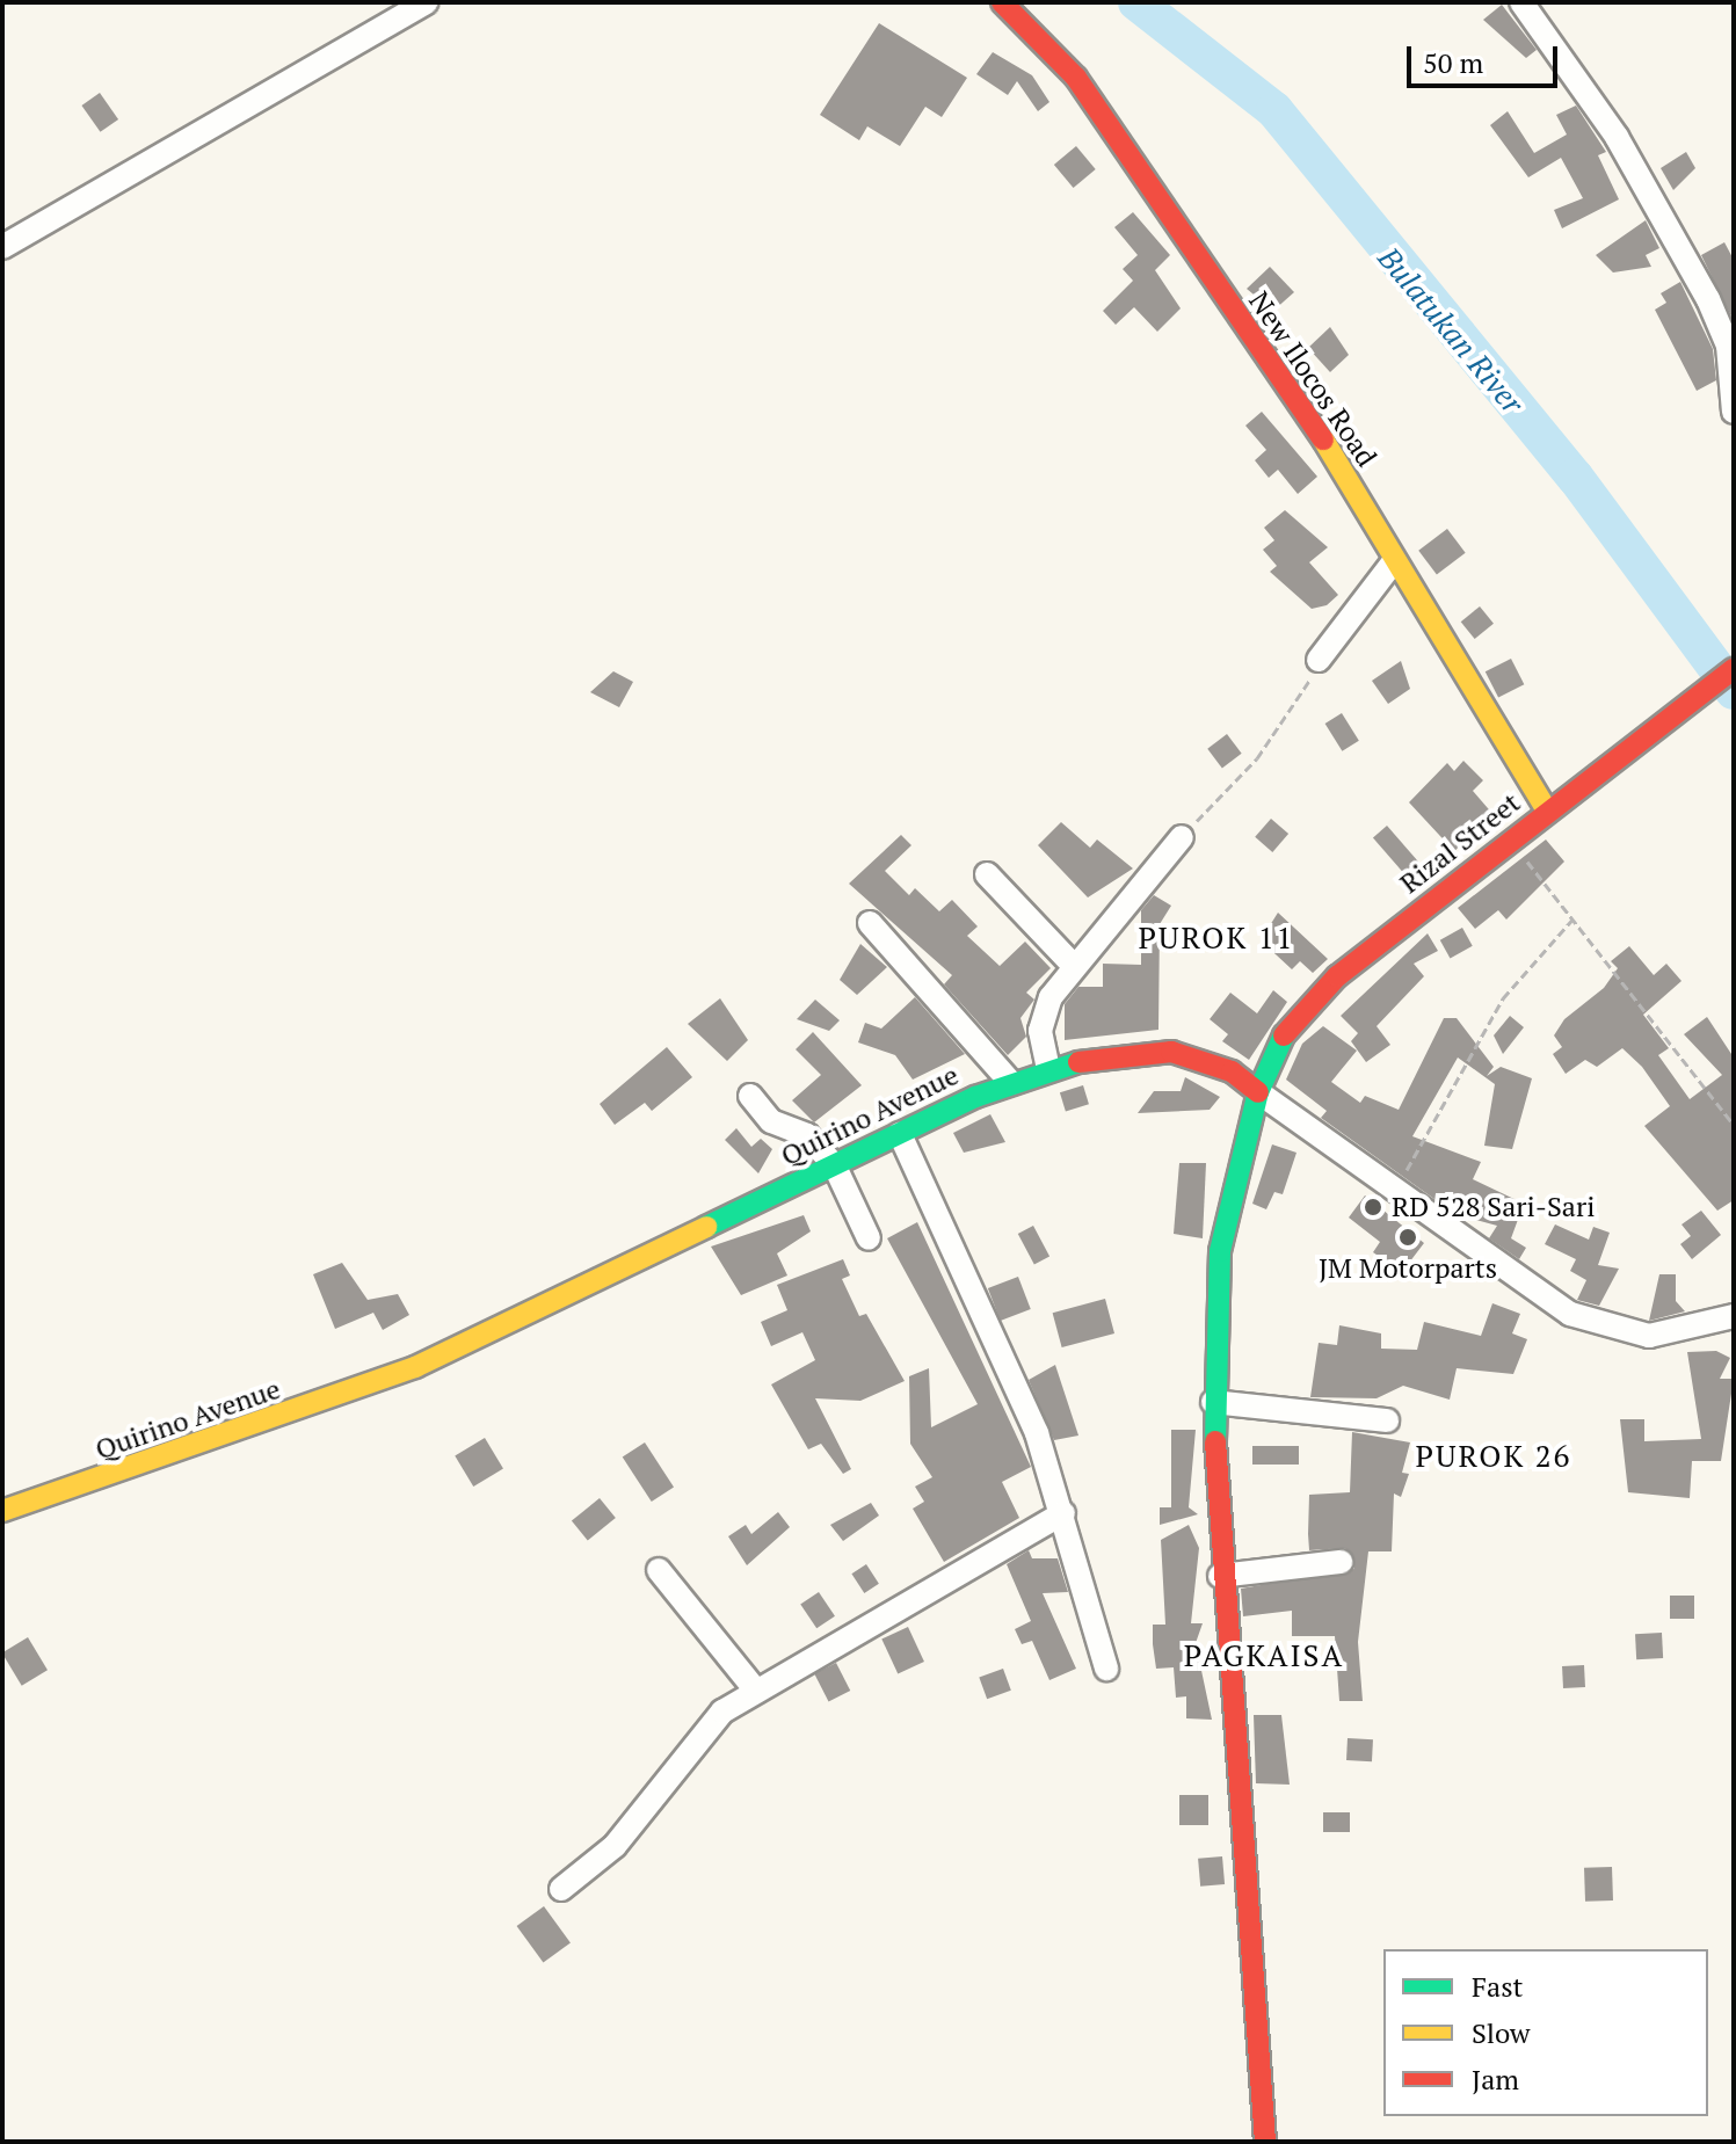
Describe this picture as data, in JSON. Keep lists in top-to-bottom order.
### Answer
{
  "streets": {
    "street": ["New Ilocos Road", "Rizal Street", "Quirino Avenue"]
  },
  "crossings": [
    ["New Ilocos Road", "Rizal Street"],
    ["Rizal Street", "Quirino Avenue"]
  ],
  "districts": ["PUROK 11", "PUROK 26", "PAGKAISA"],
  "water": ["Bulatukan River"],
  "places": ["RD 528 Sari-Sari", "JM Motorparts"],
  "legend": ["Fast", "Slow", "Jam"],
  "scale_bar": "50 m"
}
